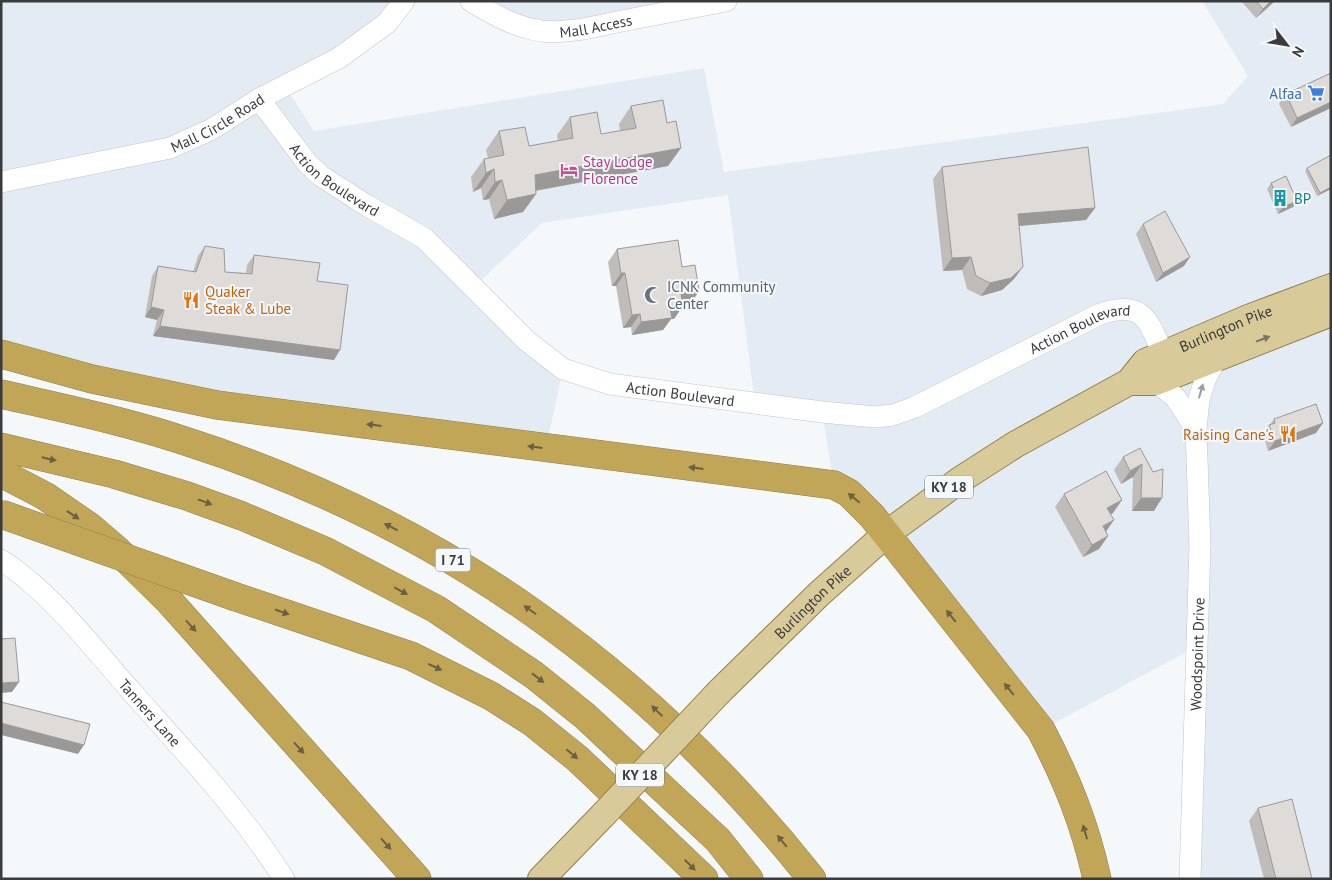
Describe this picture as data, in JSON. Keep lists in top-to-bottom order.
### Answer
{
  "streets": {
    "highway": ["I 71"],
    "main road": ["Burlington Pike", "KY 18"],
    "street": [
      "Mall Access",
      "Mall Circle Road",
      "Action Boulevard",
      "Woodspoint Drive",
      "Tanners Lane"
    ]
  },
  "crossings": [
    ["Mall Circle Road", "Action Boulevard"],
    ["Action Boulevard", "Burlington Pike"],
    ["Burlington Pike", "Woodspoint Drive"]
  ],
  "places": {
    "supermarket": ["Alfaa"],
    "hotel": ["Stay Lodge Florence"],
    "building": ["BP"],
    "mosque": ["ICNK Community Center"],
    "restaurant": ["Quaker Steak & Lube", "Raising Cane's"]
  },
  "north": "bottom right"
}
